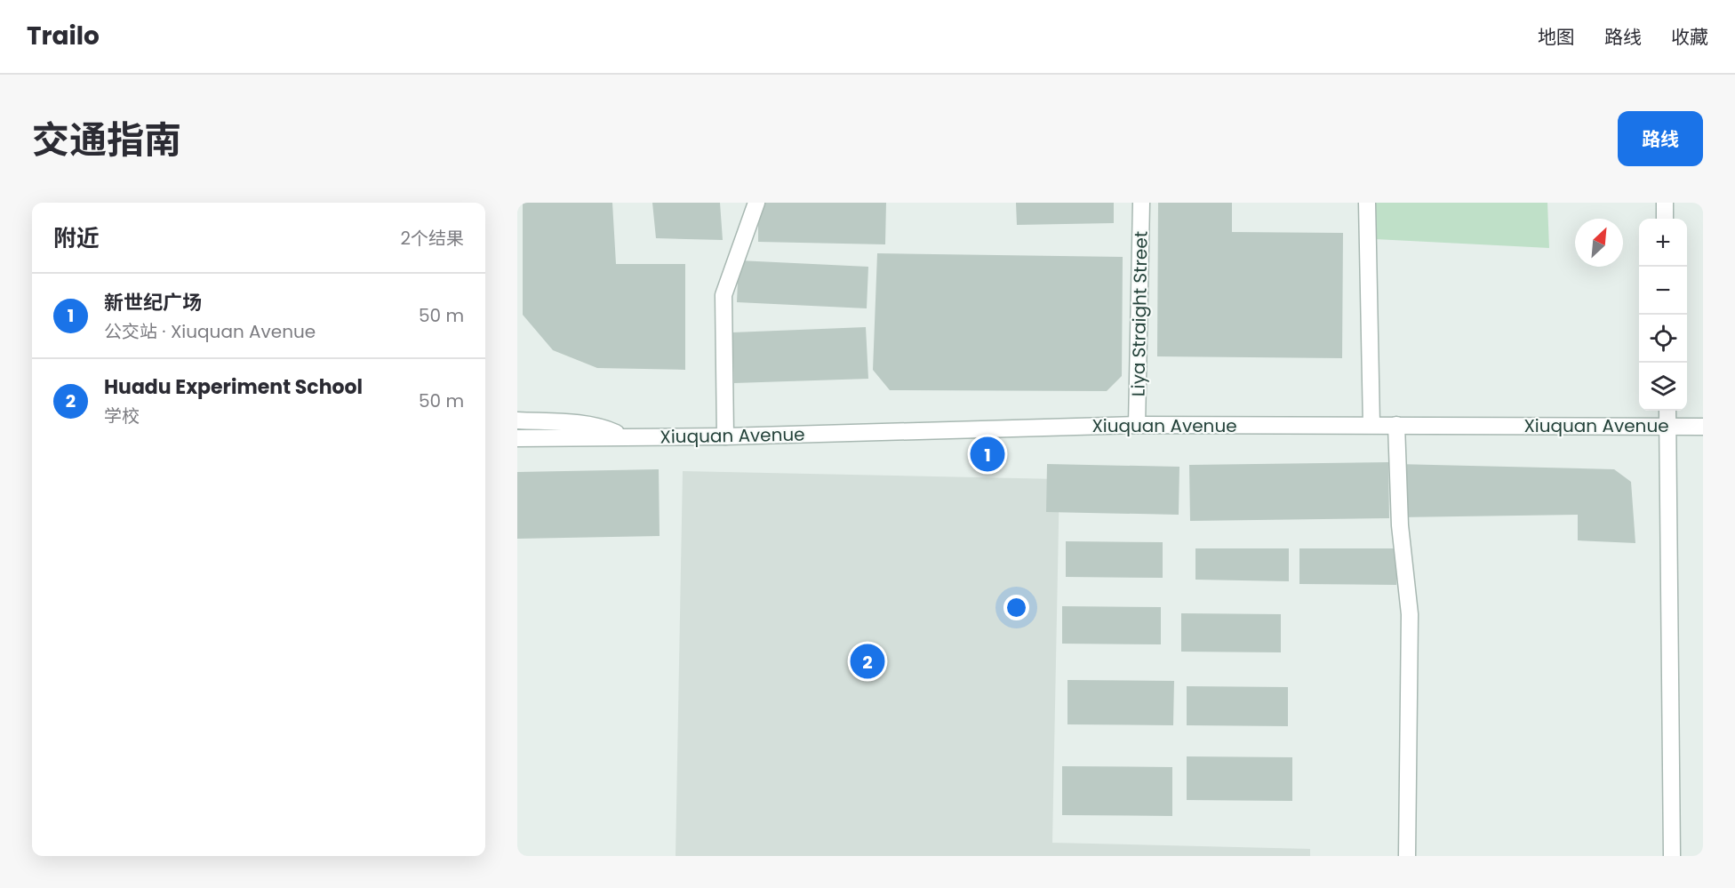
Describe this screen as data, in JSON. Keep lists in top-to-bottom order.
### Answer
{
  "streets": {
    "street": ["Liya Straight Street", "Xiuquan Avenue"]
  },
  "crossings": [
    ["Liya Straight Street", "Xiuquan Avenue"]
  ],
  "north": "top right",
  "page": {
    "header": "Trailo",
    "nav": ["地图", "路线", "收藏"],
    "title": "交通指南",
    "buttons": "路线",
    "heading": ["附近", "2个结果"],
    "map_buttons": ["+", "−"],
    "list": [
      {
        "mark": "1",
        "name": "新世纪广场",
        "note": "公交站 · Xiuquan Avenue",
        "value": "50 m"
      },
      {
        "mark": "2",
        "name": "Huadu Experiment School",
        "note": "学校",
        "value": "50 m"
      }
    ],
    "pins": ["1", "2"]
  }
}
